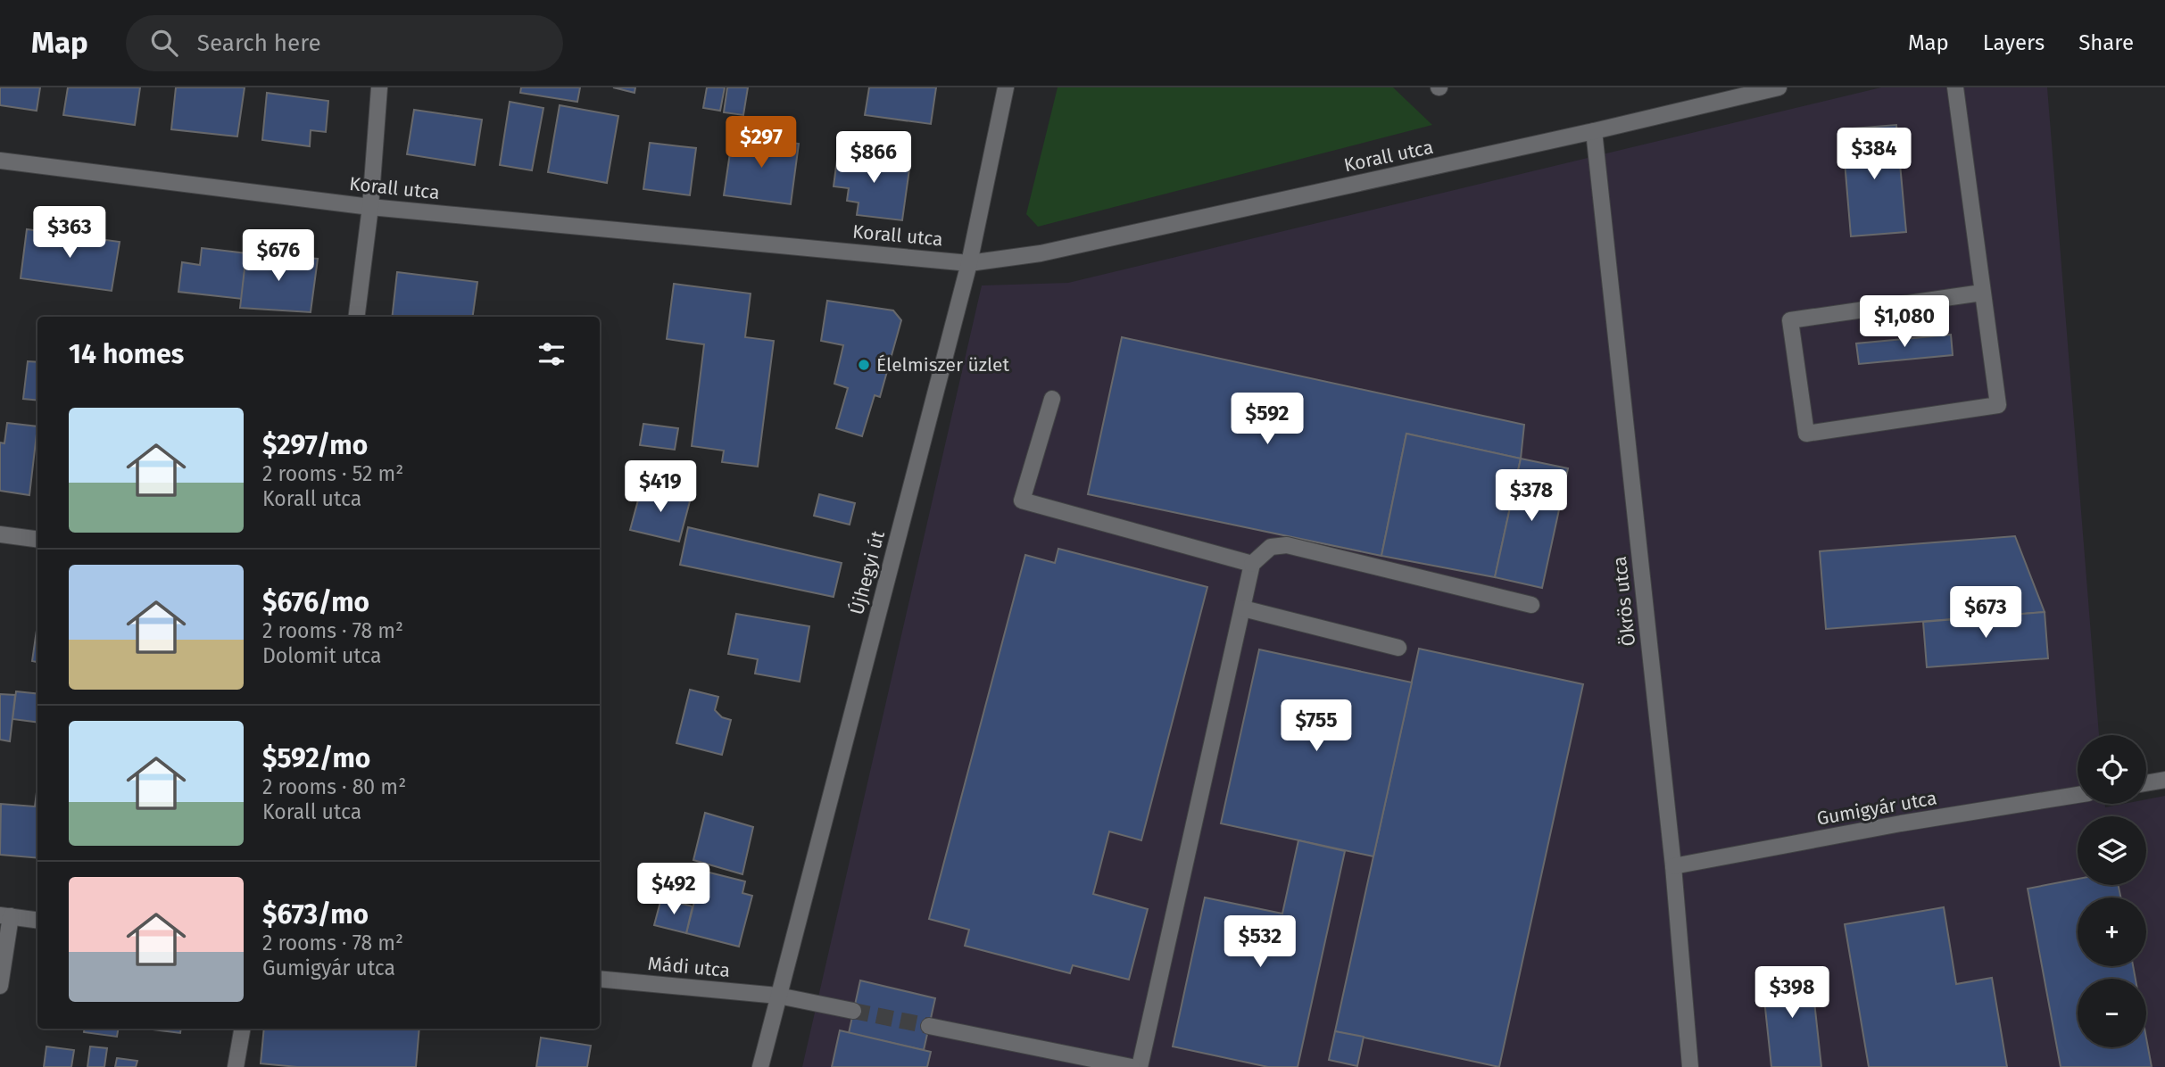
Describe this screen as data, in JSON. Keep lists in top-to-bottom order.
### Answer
{
  "streets": {
    "street": [
      "Korall utca",
      "Újhegyi út",
      "Ökrös utca",
      "Gumigyár utca",
      "Mádi utca"
    ]
  },
  "crossings": [
    ["Korall utca", "Újhegyi út"],
    ["Korall utca", "Ökrös utca"],
    ["Újhegyi út", "Mádi utca"],
    ["Ökrös utca", "Gumigyár utca"]
  ],
  "places": ["Élelmiszer üzlet"],
  "page": {
    "header": "Map",
    "search": "Search here",
    "nav": ["Map", "Layers", "Share"],
    "price": [
      "$297",
      "$384",
      "$866",
      "$363",
      "$676",
      "$1,080",
      "$592",
      "$419",
      "$378",
      "$673",
      "$755",
      "$492",
      "$532",
      "$398"
    ],
    "heading": "14 homes",
    "list": [
      {
        "name": "$297/mo",
        "note": "2 rooms · 52 m² · Korall utca"
      },
      {
        "name": "$676/mo",
        "note": "2 rooms · 78 m² · Dolomit utca"
      },
      {
        "name": "$592/mo",
        "note": "2 rooms · 80 m² · Korall utca"
      },
      {
        "name": "$673/mo",
        "note": "2 rooms · 78 m² · Gumigyár utca"
      }
    ],
    "map_buttons": ["+", "−"]
  }
}
